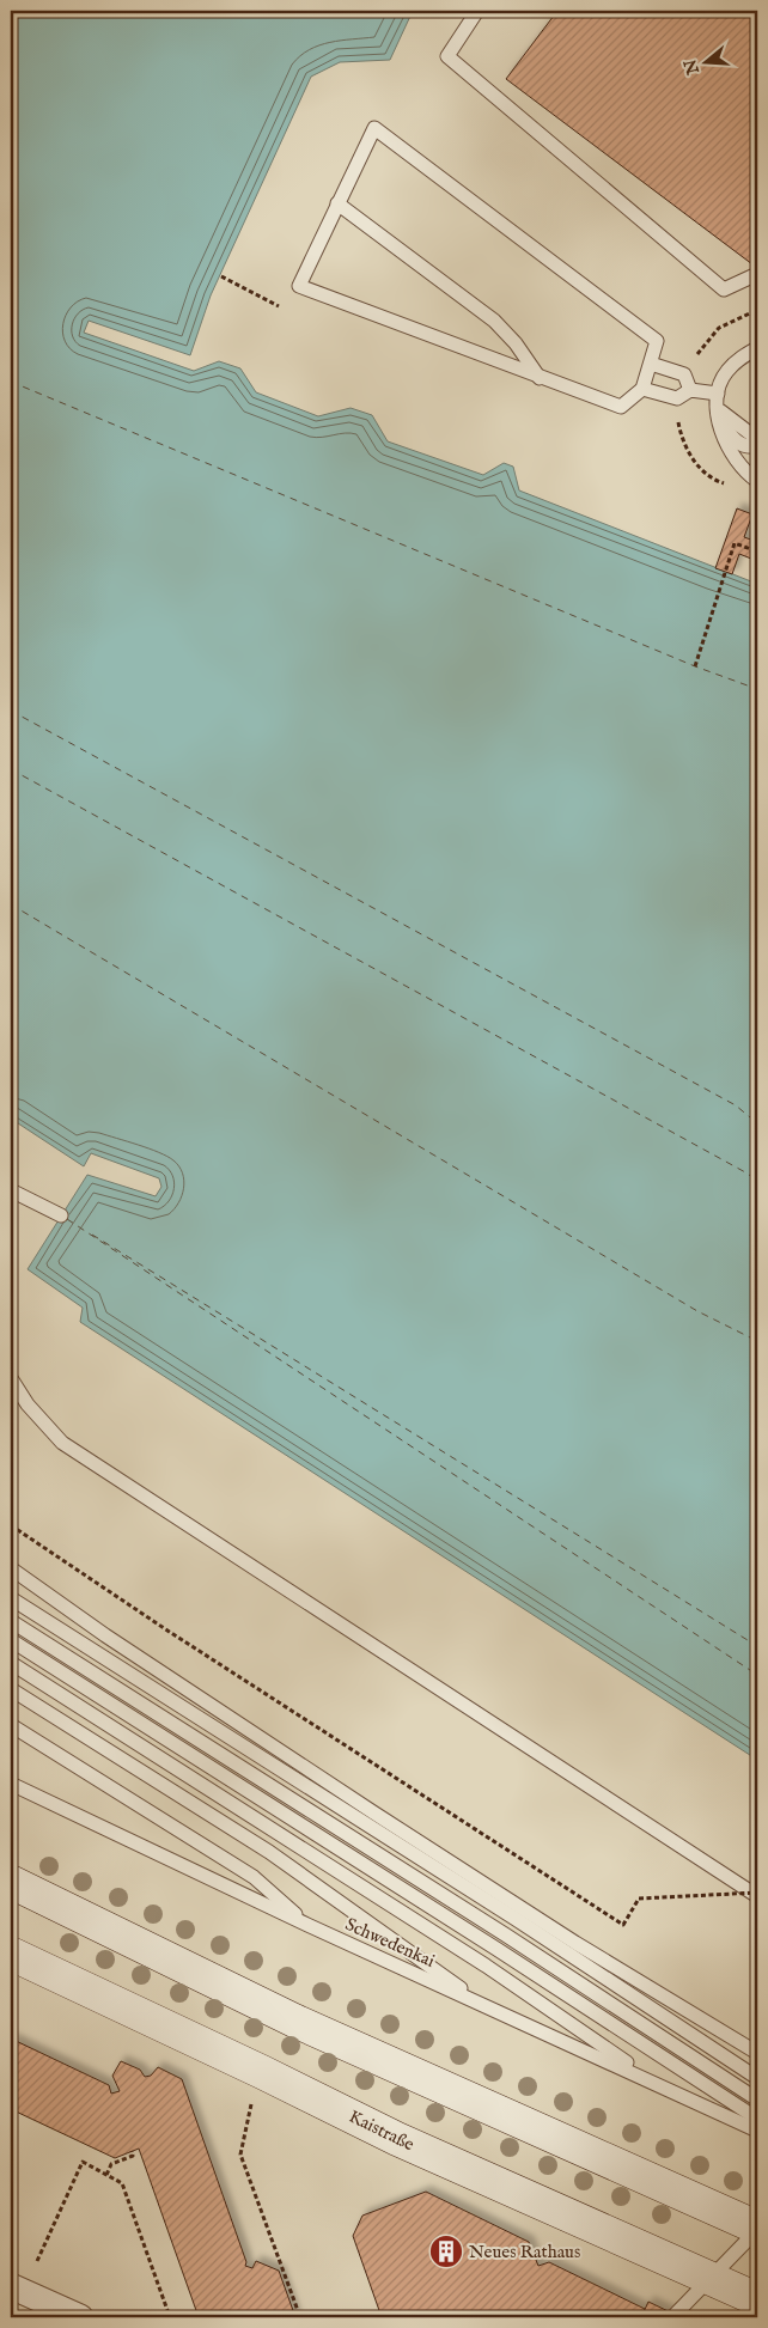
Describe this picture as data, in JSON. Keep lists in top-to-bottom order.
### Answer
{
  "streets": {
    "main road": ["Kaistraße"],
    "lane": ["Schwedenkai"]
  },
  "places": {
    "building": ["Neues Rathaus"]
  },
  "north": "left"
}
